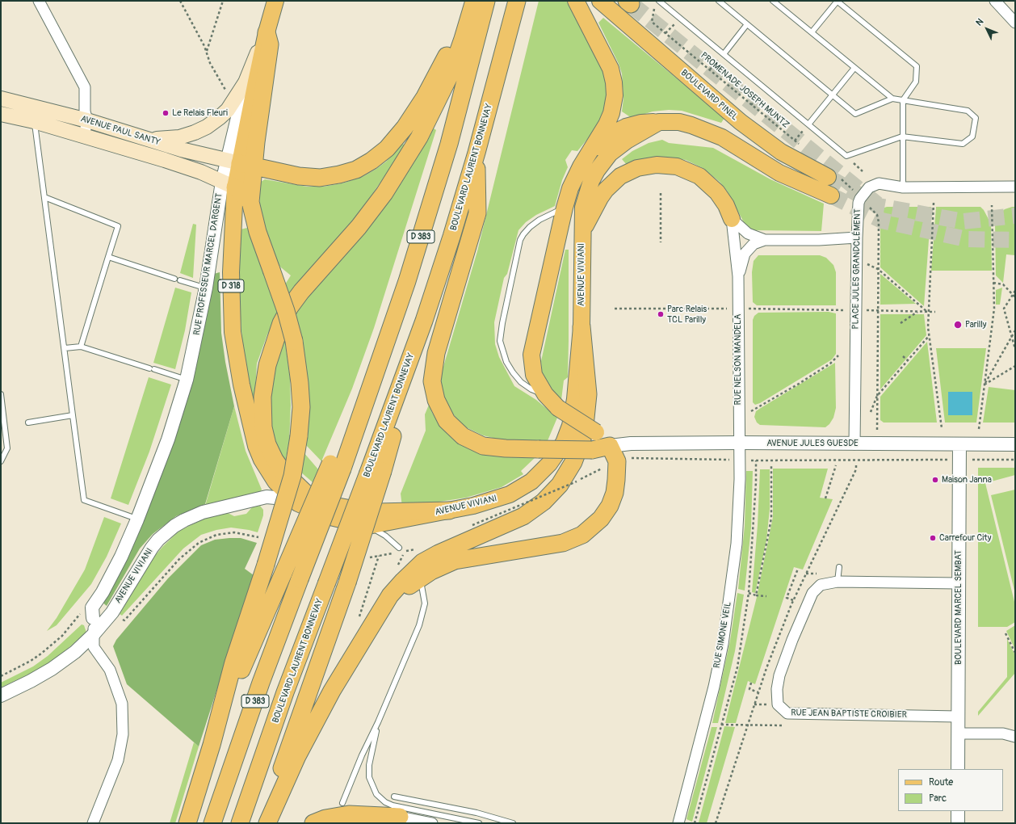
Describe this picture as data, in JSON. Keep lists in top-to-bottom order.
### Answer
{
  "streets": {
    "highway": ["BOULEVARD LAURENT BONNEVAY", "D 383"],
    "main road": [
      "BOULEVARD PINEL",
      "AVENUE PAUL SANTY",
      "RUE PROFESSEUR MARCEL DARGENT",
      "AVENUE VIVIANI",
      "D 318"
    ],
    "street": [
      "PLACE JULES GRANDCLÉMENT",
      "RUE NELSON MANDELA",
      "AVENUE JULES GUESDE",
      "BOULEVARD MARCEL SEMBAT",
      "RUE SIMONE VEIL",
      "RUE JEAN BAPTISTE CROIBIER"
    ],
    "path": ["PROMENADE JOSEPH MUNTZ"]
  },
  "crossings": [
    ["AVENUE PAUL SANTY", "RUE PROFESSEUR MARCEL DARGENT"],
    ["AVENUE PAUL SANTY", "D 318"],
    ["RUE PROFESSEUR MARCEL DARGENT", "D 318"],
    ["PLACE JULES GRANDCLÉMENT", "RUE NELSON MANDELA"],
    ["PLACE JULES GRANDCLÉMENT", "AVENUE JULES GUESDE"],
    ["AVENUE VIVIANI", "D 318"],
    ["RUE NELSON MANDELA", "AVENUE JULES GUESDE"],
    ["RUE NELSON MANDELA", "RUE SIMONE VEIL"],
    ["AVENUE JULES GUESDE", "BOULEVARD MARCEL SEMBAT"],
    ["AVENUE JULES GUESDE", "RUE SIMONE VEIL"],
    ["BOULEVARD MARCEL SEMBAT", "RUE JEAN BAPTISTE CROIBIER"]
  ],
  "places": [
    "Le Relais Fleuri",
    "Parc Relais TCL Parilly",
    "Parilly",
    "Maison Janna",
    "Carrefour City"
  ],
  "legend": ["Route", "Parc"],
  "north": "top left"
}
